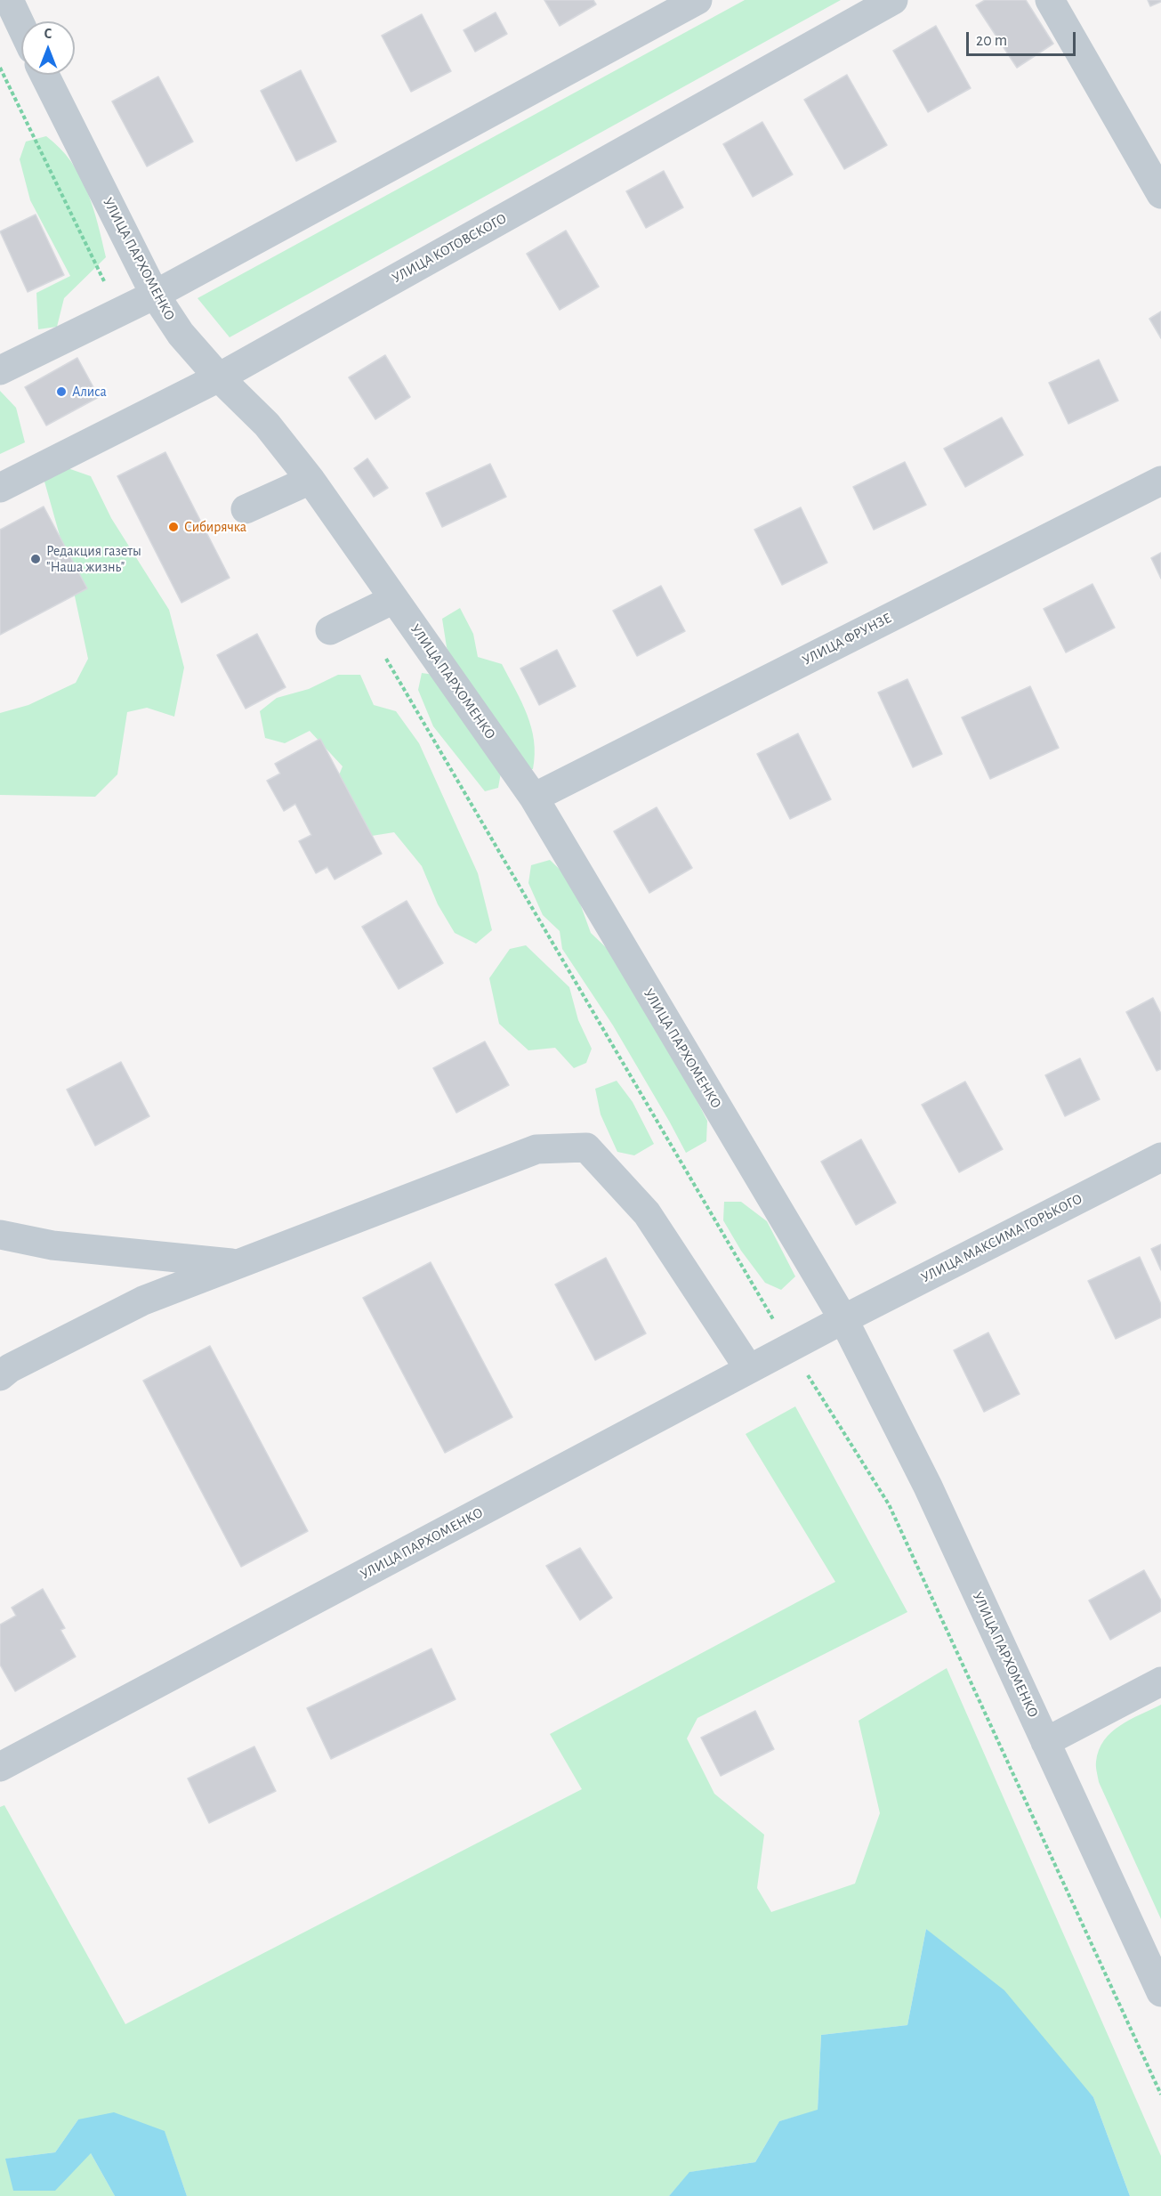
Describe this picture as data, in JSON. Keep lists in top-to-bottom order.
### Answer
{
  "streets": {
    "street": [
      "УЛИЦА КОТОВСКОГО",
      "УЛИЦА ПАРХОМЕНКО",
      "УЛИЦА ФРУНЗЕ",
      "УЛИЦА МАКСИМА ГОРЬКОГО"
    ]
  },
  "crossings": [
    ["УЛИЦА КОТОВСКОГО", "УЛИЦА ПАРХОМЕНКО"],
    ["УЛИЦА ПАРХОМЕНКО", "УЛИЦА ФРУНЗЕ"],
    ["УЛИЦА ПАРХОМЕНКО", "УЛИЦА МАКСИМА ГОРЬКОГО"]
  ],
  "places": ["Алиса", "Сибирячка", "Редакция газеты \"Наша жизнь\""],
  "scale_bar": "20 m",
  "north": "top"
}
